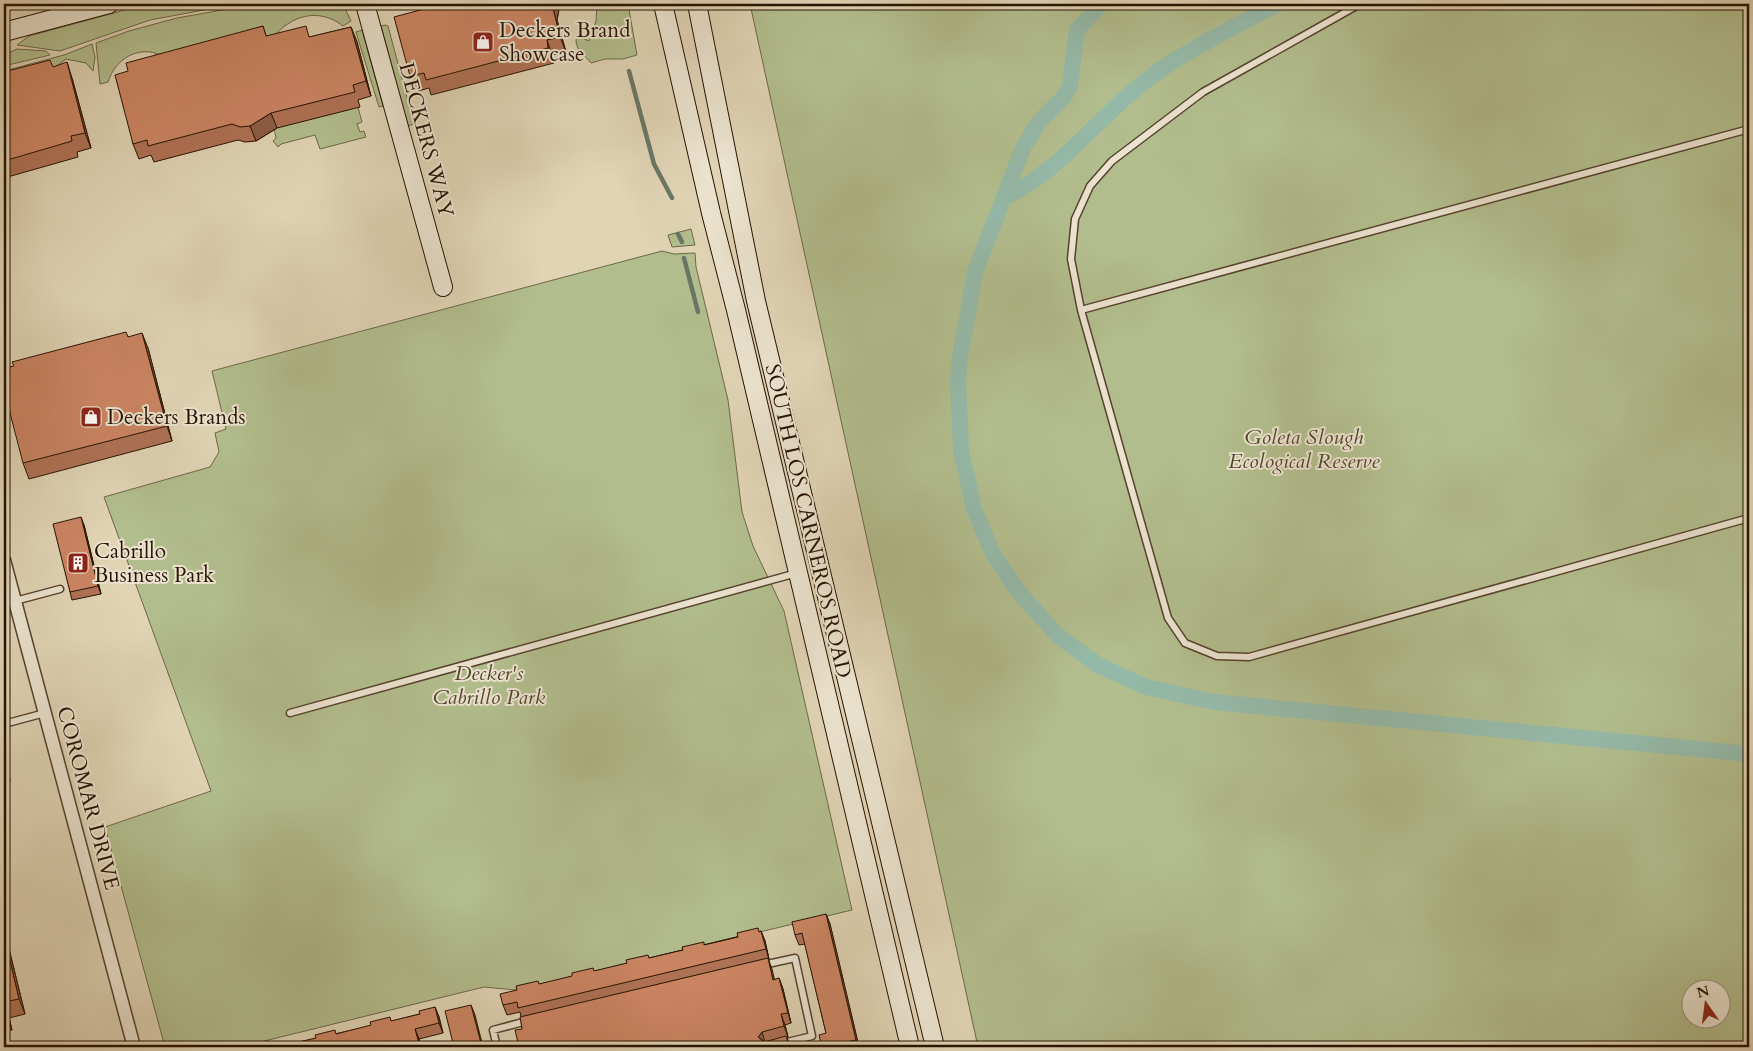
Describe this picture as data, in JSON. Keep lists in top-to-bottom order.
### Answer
{
  "streets": {
    "main road": ["DECKERS WAY", "SOUTH LOS CARNEROS ROAD"],
    "street": ["COROMAR DRIVE"]
  },
  "parks": ["Goleta Slough Ecological Reserve", "Decker's Cabrillo Park"],
  "places": {
    "shop": ["Deckers Brand Showcase", "Deckers Brands"],
    "building": ["Cabrillo Business Park"]
  },
  "north": "top"
}
